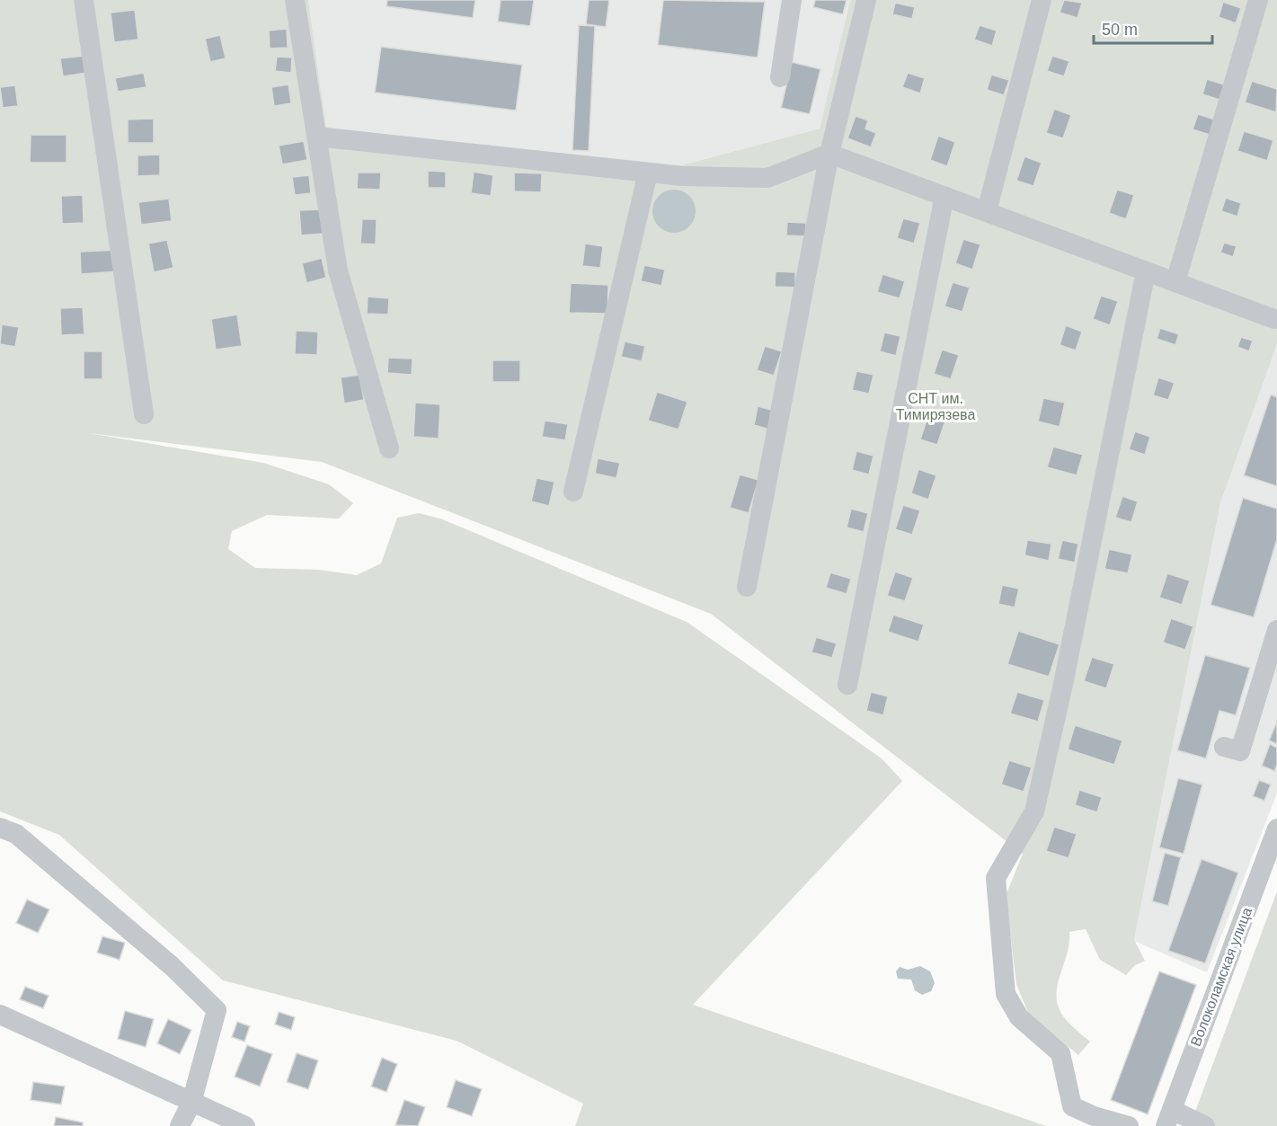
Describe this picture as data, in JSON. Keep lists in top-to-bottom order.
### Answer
{
  "streets": {
    "street": ["Волоколамская улица"]
  },
  "parks": ["СНТ им. Тимирязева"],
  "scale_bar": "50 m"
}
